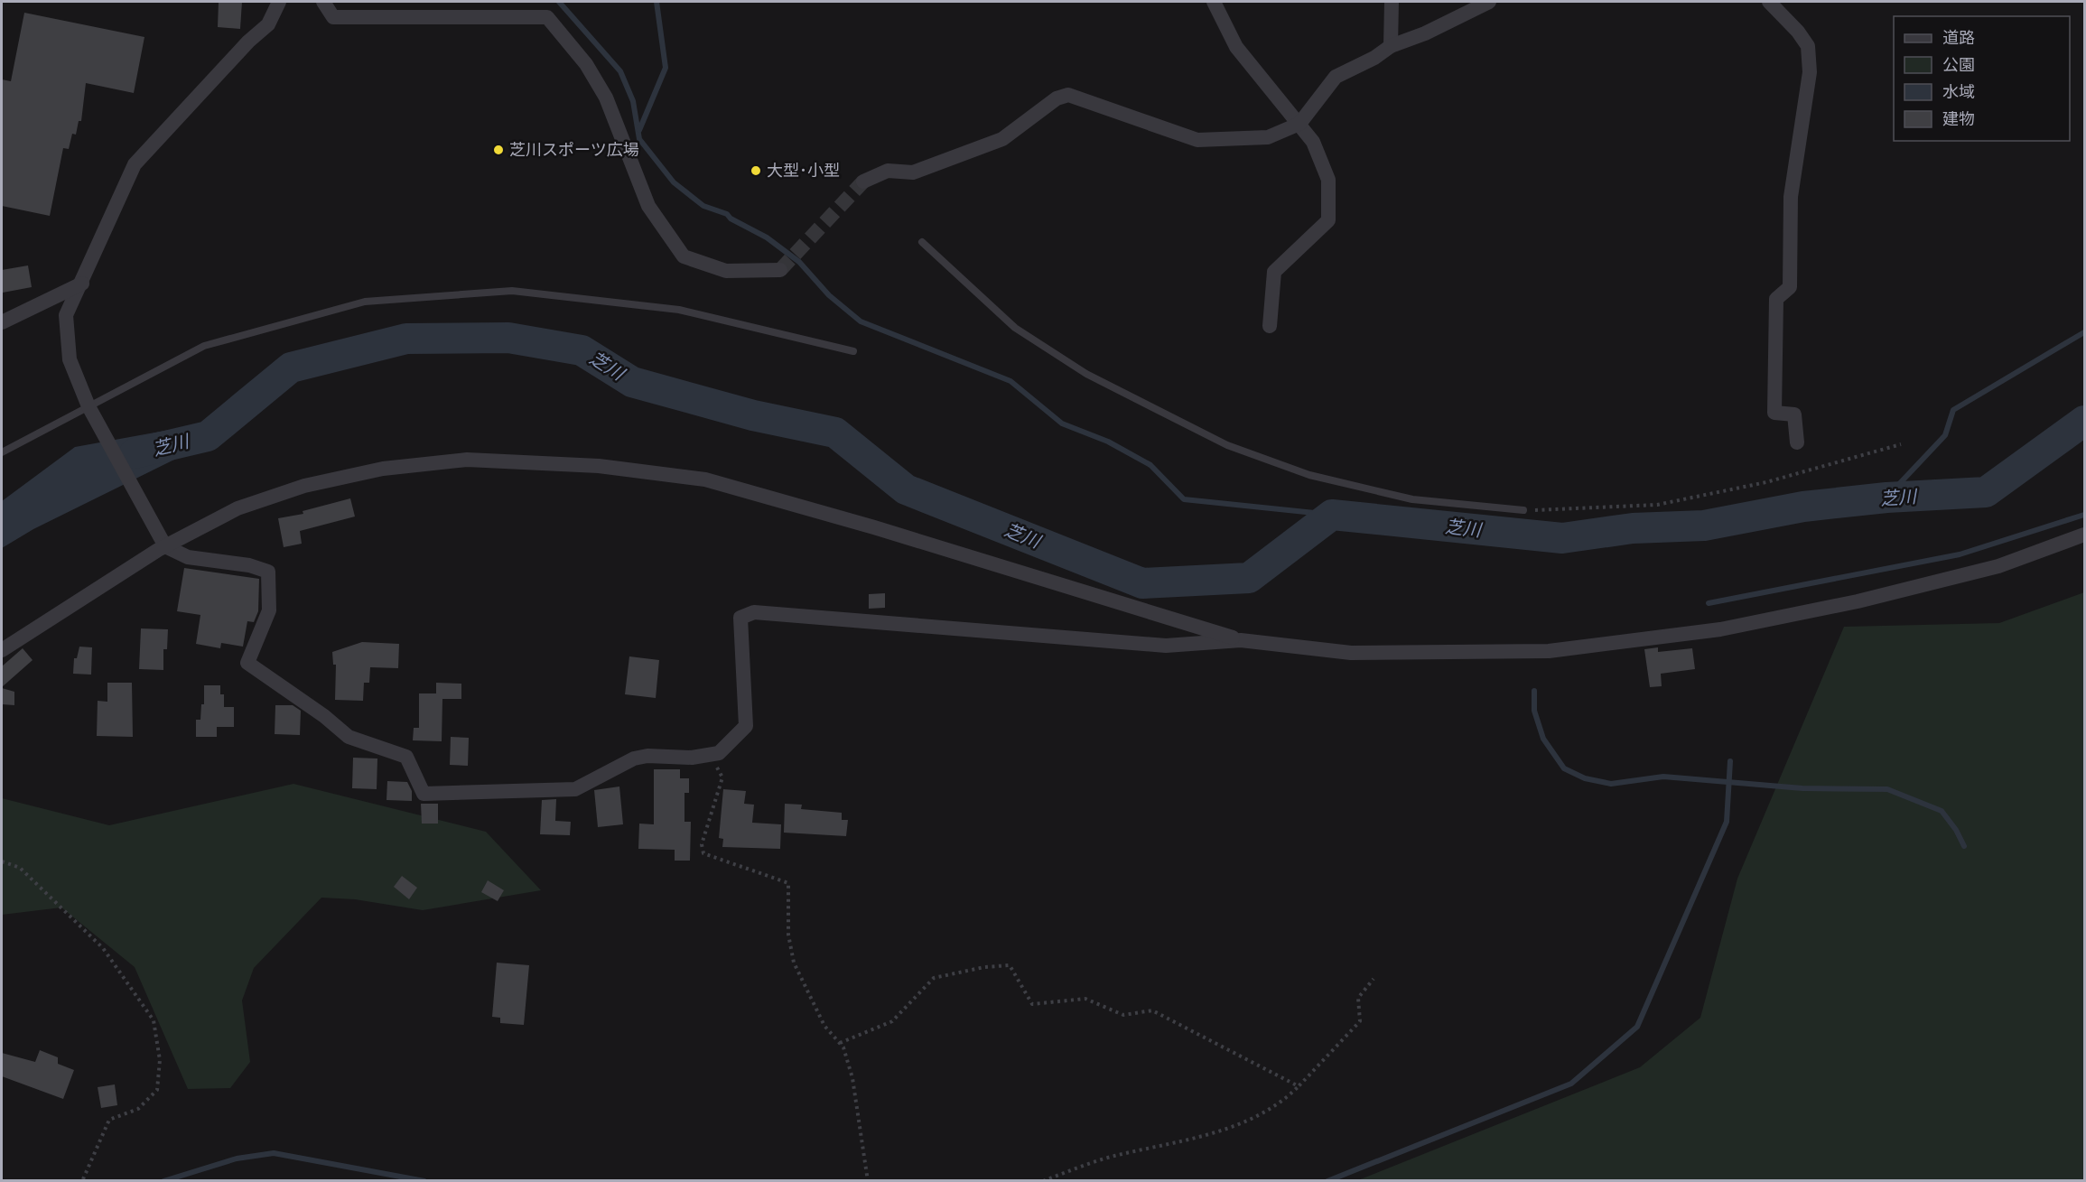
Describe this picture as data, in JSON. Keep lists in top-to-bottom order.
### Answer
{
  "water": ["芝川"],
  "places": ["芝川スポーツ広場", "大型･小型"],
  "legend": [
    "道路",
    "公園",
    "水域",
    "建物"
  ]
}
